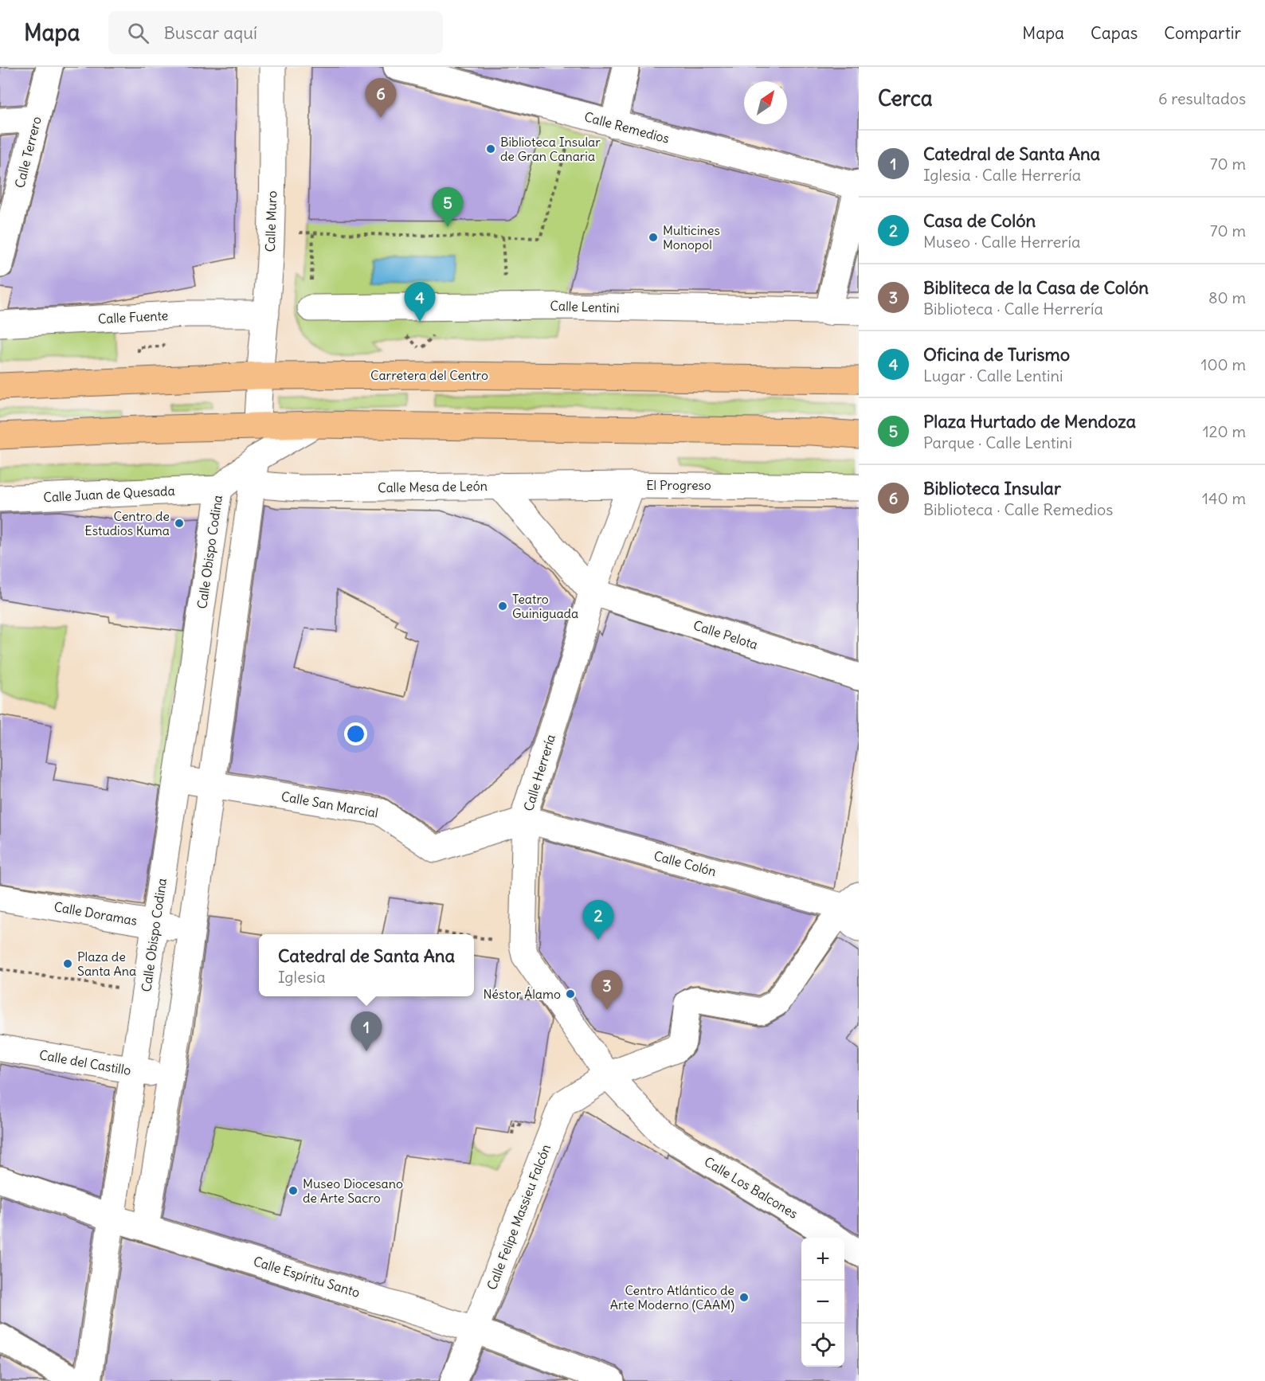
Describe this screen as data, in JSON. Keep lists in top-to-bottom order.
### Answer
{
  "streets": {
    "main road": ["Carretera del Centro"],
    "street": [
      "Calle Remedios",
      "Calle Terrero",
      "Calle Muro",
      "Calle Lentini",
      "Calle Fuente",
      "El Progreso",
      "Calle Mesa de León",
      "Calle Juan de Quesada",
      "Calle Obispo Codina",
      "Calle Pelota",
      "Calle Herrería",
      "Calle San Marcial",
      "Calle Colón",
      "Calle Doramas",
      "Calle del Castillo",
      "Calle Los Balcones",
      "Calle Felipe Massieu Falcón",
      "Calle Espíritu Santo"
    ]
  },
  "crossings": [
    ["Calle Muro", "Calle Fuente"],
    ["Calle Muro", "Carretera del Centro"],
    ["El Progreso", "Calle Mesa de León"],
    ["El Progreso", "Calle Herrería"],
    ["Calle Mesa de León", "Calle Pelota"],
    ["Calle Mesa de León", "Calle Herrería"],
    ["Calle Juan de Quesada", "Calle Obispo Codina"],
    ["Calle Obispo Codina", "Calle San Marcial"],
    ["Calle Obispo Codina", "Calle Doramas"],
    ["Calle Obispo Codina", "Calle del Castillo"],
    ["Calle Obispo Codina", "Calle Espíritu Santo"],
    ["Calle Pelota", "Calle Herrería"],
    ["Calle Herrería", "Calle San Marcial"],
    ["Calle Herrería", "Calle Colón"],
    ["Calle Herrería", "Calle Los Balcones"],
    ["Calle Herrería", "Calle Felipe Massieu Falcón"],
    ["Calle San Marcial", "Calle Colón"],
    ["Calle Felipe Massieu Falcón", "Calle Espíritu Santo"]
  ],
  "places": [
    "Biblioteca Insular de Gran Canaria",
    "Multicines Monopol",
    "Centro de Estudios Kuma",
    "Teatro Guiniguada",
    "Plaza de Santa Ana",
    "Néstor Álamo",
    "Museo Diocesano de Arte Sacro",
    "Centro Atlántico de Arte Moderno (CAAM)"
  ],
  "north": "top right",
  "page": {
    "header": "Mapa",
    "search": "Buscar aquí",
    "nav": ["Mapa", "Capas", "Compartir"],
    "heading": ["Cerca", "6 resultados"],
    "pins": [
      "6",
      "5",
      "4",
      "2",
      "3",
      "1"
    ],
    "list": [
      {
        "mark": "1",
        "name": "Catedral de Santa Ana",
        "note": "Iglesia · Calle Herrería",
        "value": "70 m"
      },
      {
        "mark": "2",
        "name": "Casa de Colón",
        "note": "Museo · Calle Herrería",
        "value": "70 m"
      },
      {
        "mark": "3",
        "name": "Bibliteca de la Casa de Colón",
        "note": "Biblioteca · Calle Herrería",
        "value": "80 m"
      },
      {
        "mark": "4",
        "name": "Oficina de Turismo",
        "note": "Lugar · Calle Lentini",
        "value": "100 m"
      },
      {
        "mark": "5",
        "name": "Plaza Hurtado de Mendoza",
        "note": "Parque · Calle Lentini",
        "value": "120 m"
      },
      {
        "mark": "6",
        "name": "Biblioteca Insular",
        "note": "Biblioteca · Calle Remedios",
        "value": "140 m"
      }
    ],
    "popup": ["Catedral de Santa Ana", "Iglesia"],
    "map_buttons": ["+", "−"]
  }
}
